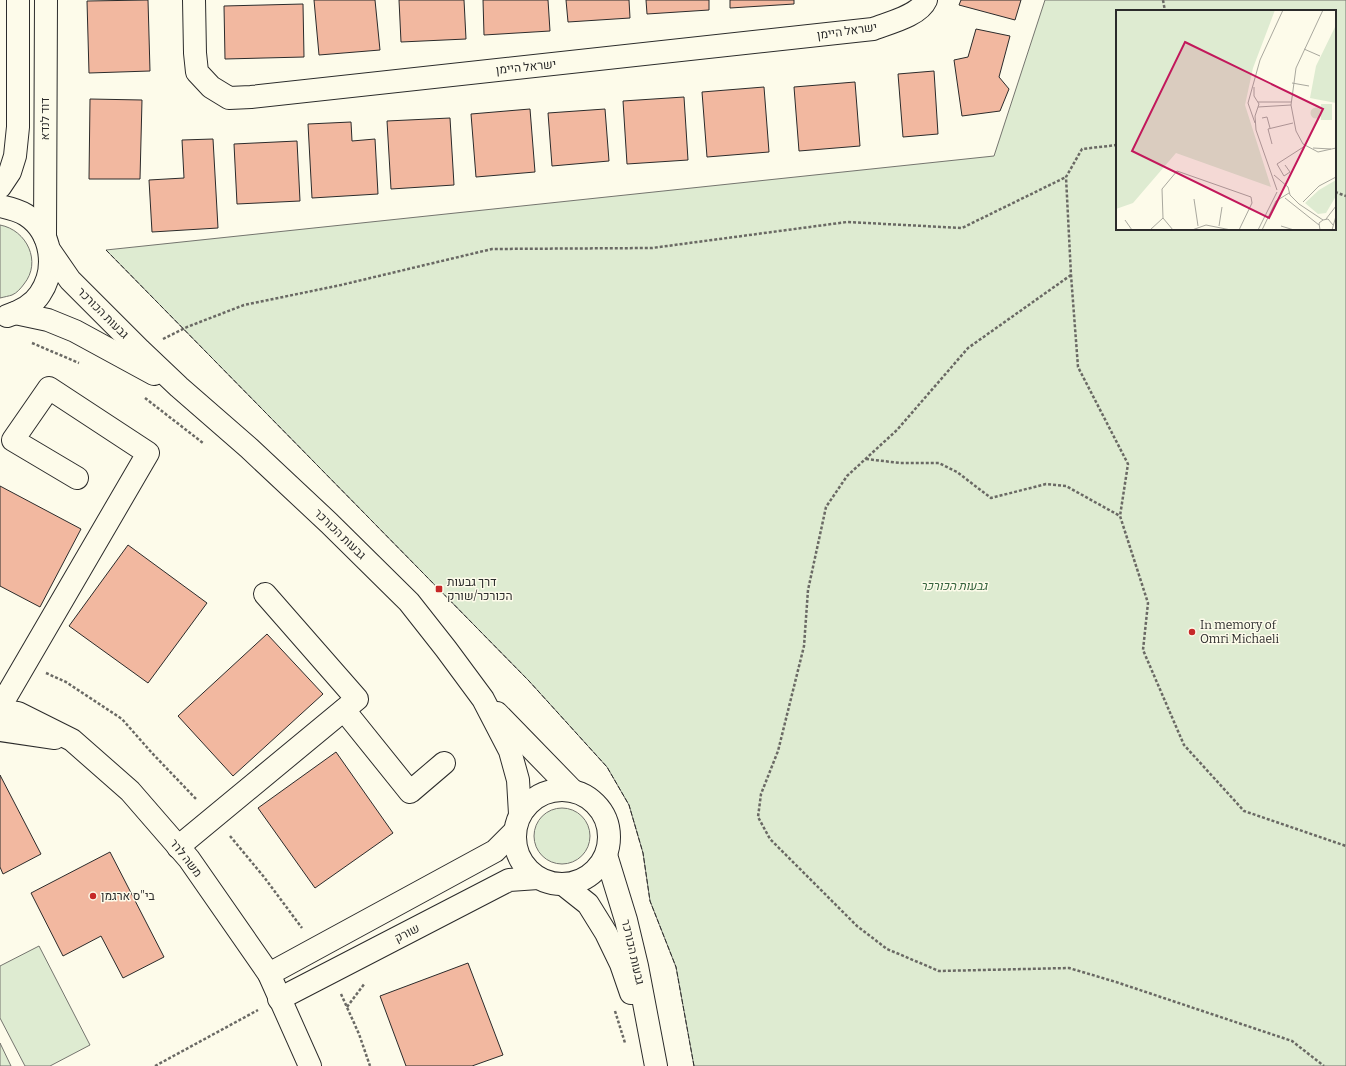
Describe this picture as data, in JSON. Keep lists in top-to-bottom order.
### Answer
{
  "streets": {
    "street": [
      "ישראל היימן",
      "דוד לנדא",
      "גבעות הכורכר",
      "משה לרר",
      "שורק"
    ]
  },
  "crossings": [
    ["דוד לנדא", "גבעות הכורכר"],
    ["גבעות הכורכר", "שורק"],
    ["משה לרר", "שורק"]
  ],
  "parks": ["גבעות הכורכר"],
  "places": {
    "transit": ["דרך גבעות הכורכר/שורק"],
    "other": ["In memory of Omri Michaeli", "בי\"ס ארגמן"]
  }
}
